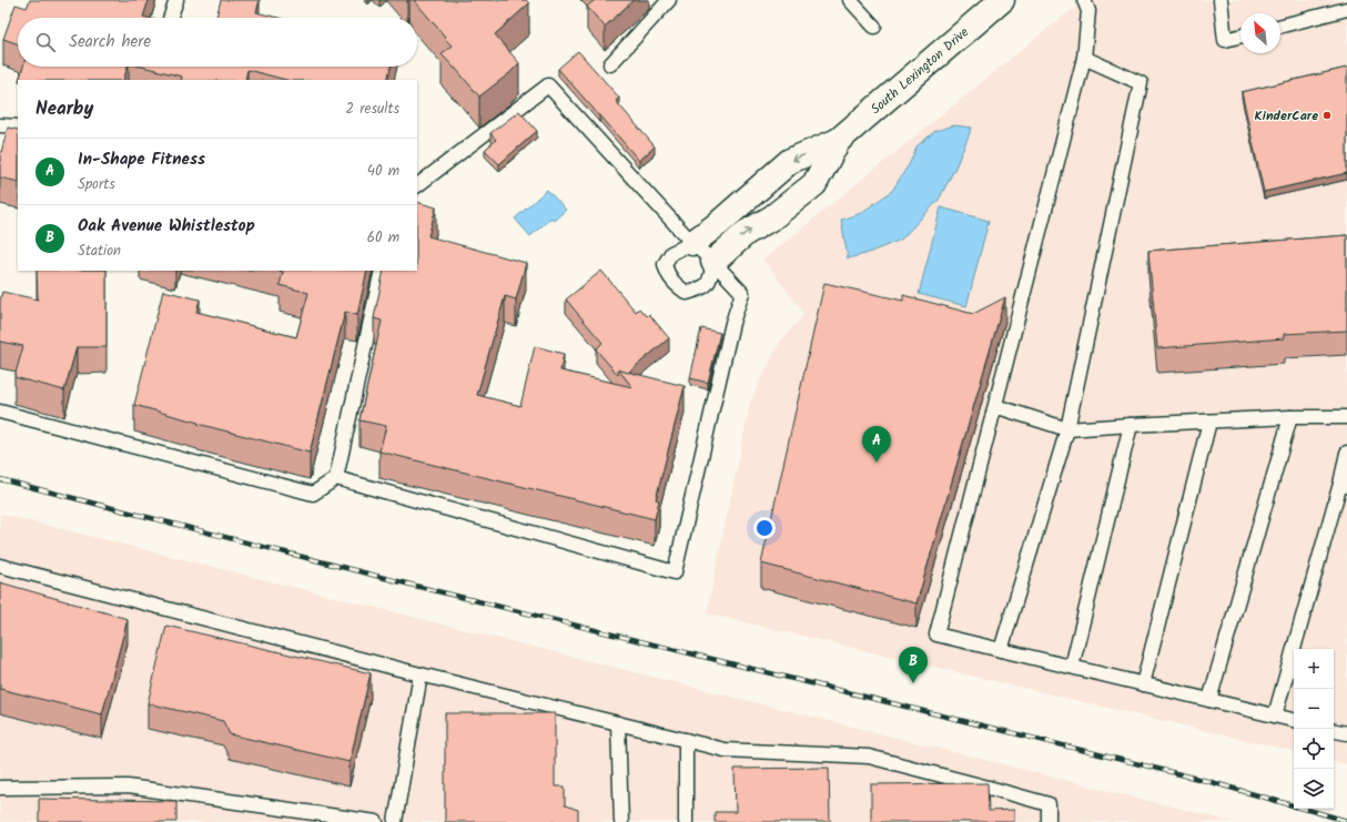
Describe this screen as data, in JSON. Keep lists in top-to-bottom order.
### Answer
{
  "streets": {
    "street": ["South Lexington Drive"]
  },
  "places": ["KinderCare"],
  "north": "top left",
  "page": {
    "search": "Search here",
    "heading": ["Nearby", "2 results"],
    "list": [
      {
        "mark": "A",
        "name": "In-Shape Fitness",
        "note": "Sports",
        "value": "40 m"
      },
      {
        "mark": "B",
        "name": "Oak Avenue Whistlestop",
        "note": "Station",
        "value": "60 m"
      }
    ],
    "pins": ["A", "B"],
    "map_buttons": ["+", "−"]
  }
}
